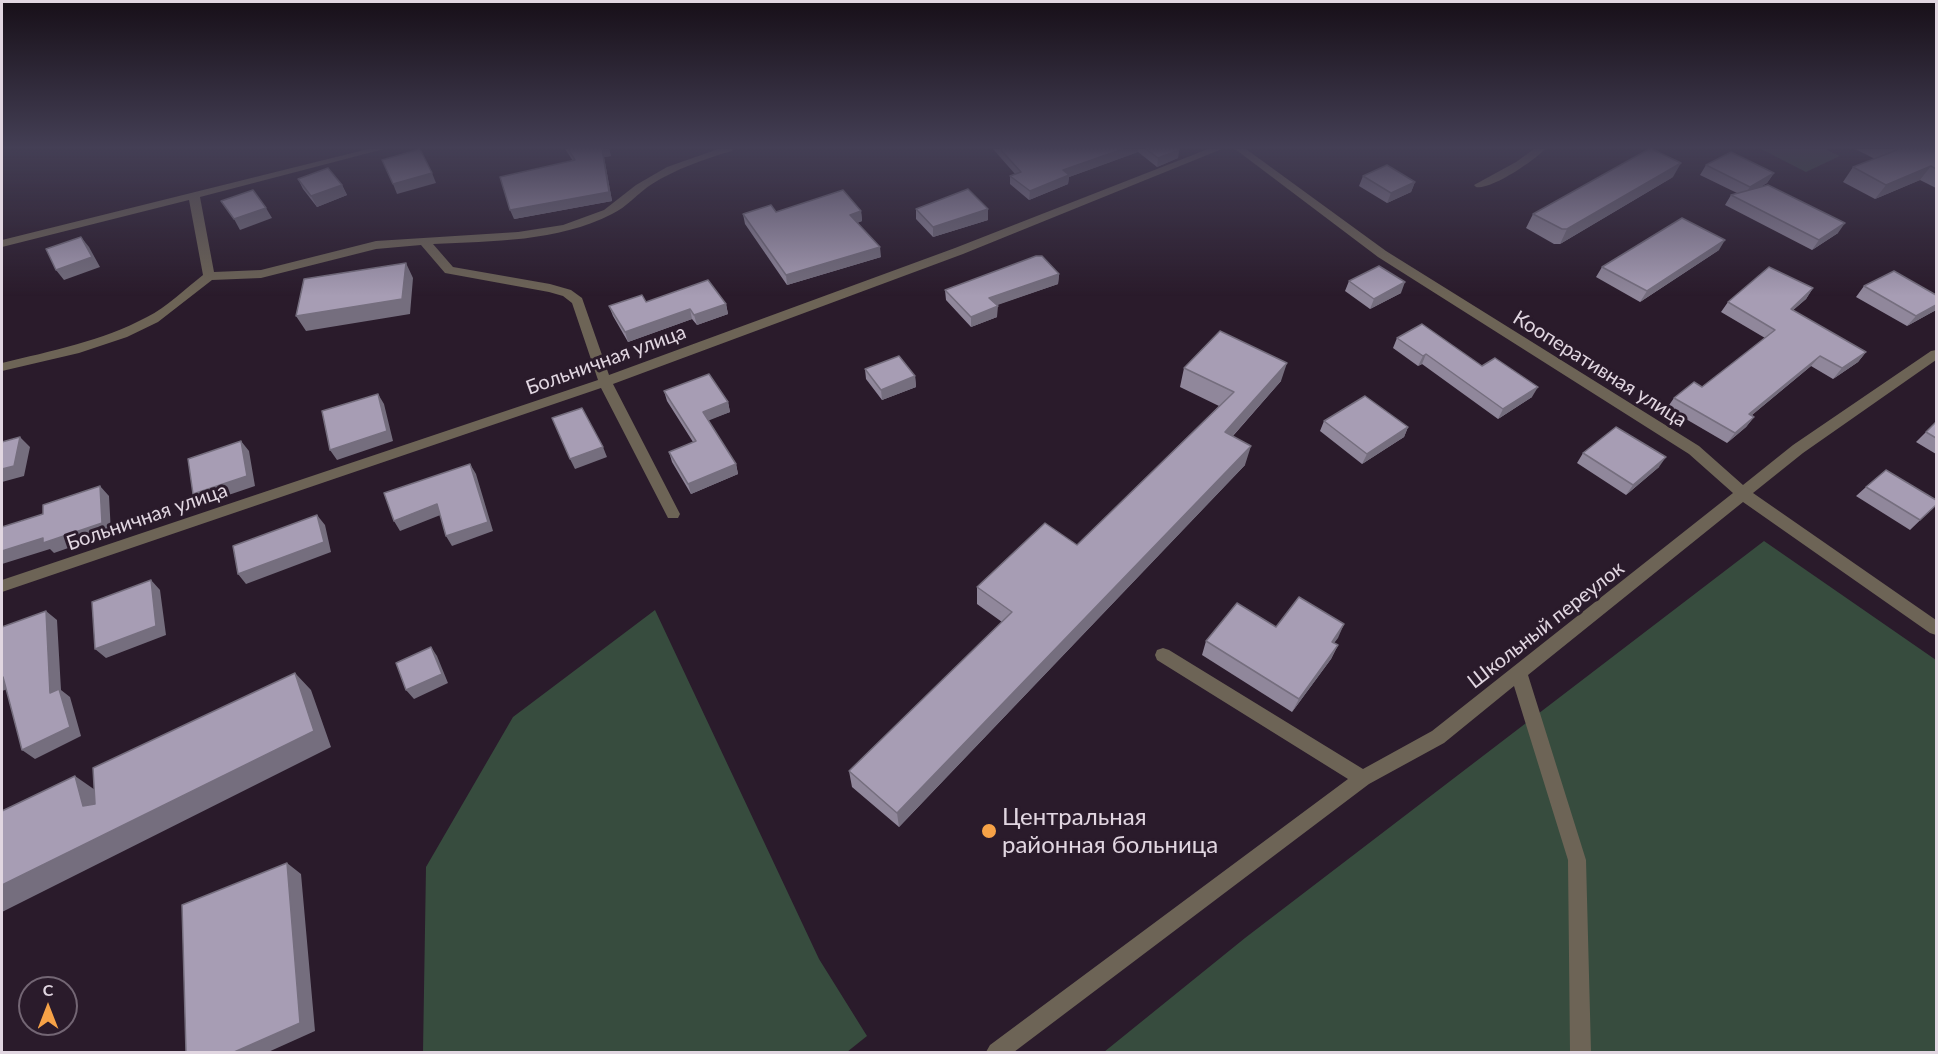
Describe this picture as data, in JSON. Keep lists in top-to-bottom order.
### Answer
{
  "streets": {
    "street": ["Больничная улица", "Кооперативная улица", "Школьный переулок"]
  },
  "crossings": [
    ["Кооперативная улица", "Школьный переулок"]
  ],
  "places": ["Центральная районная больница"],
  "north": "top"
}
